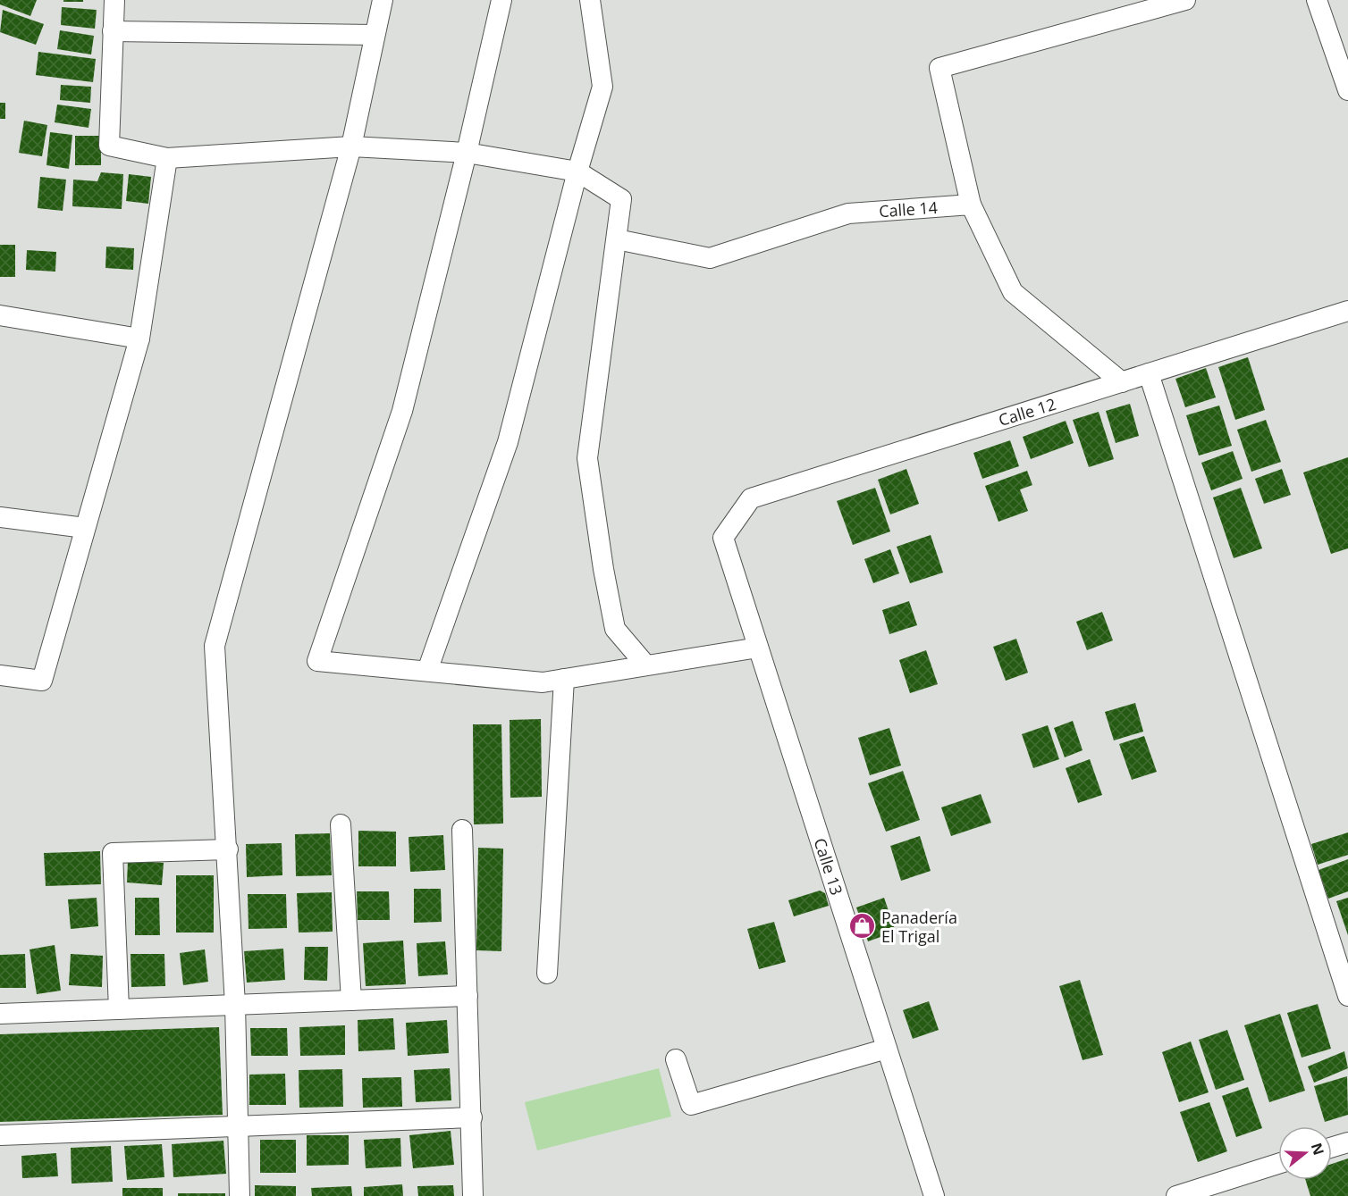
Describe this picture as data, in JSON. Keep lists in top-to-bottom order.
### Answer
{
  "streets": {
    "street": ["Calle 14", "Calle 12", "Calle 13"]
  },
  "crossings": [
    ["Calle 12", "Calle 13"]
  ],
  "places": {
    "shop": ["Panadería El Trigal"]
  },
  "north": "right"
}
